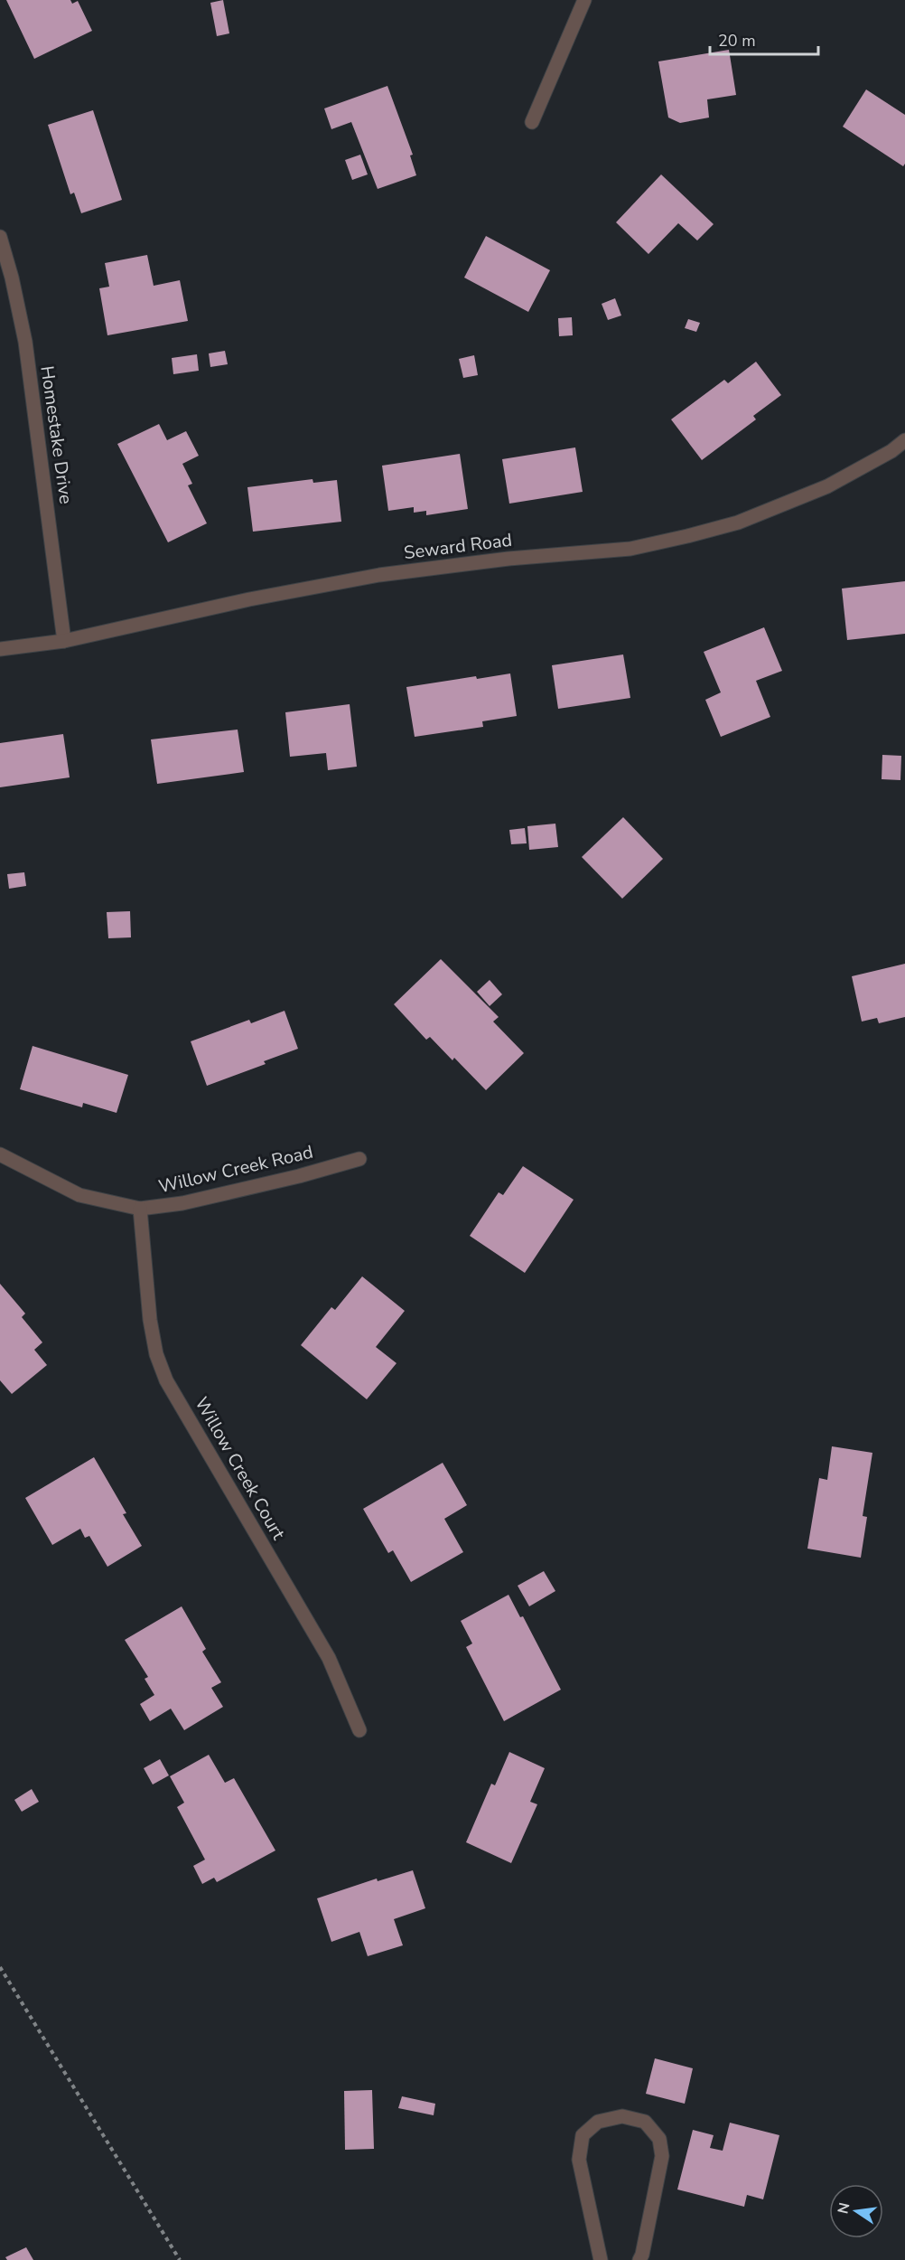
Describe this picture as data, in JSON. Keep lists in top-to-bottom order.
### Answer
{
  "streets": {
    "street": [
      "Homestake Drive",
      "Seward Road",
      "Willow Creek Road",
      "Willow Creek Court"
    ]
  },
  "crossings": [
    ["Homestake Drive", "Seward Road"],
    ["Willow Creek Road", "Willow Creek Court"]
  ],
  "scale_bar": "20 m",
  "north": "left"
}
